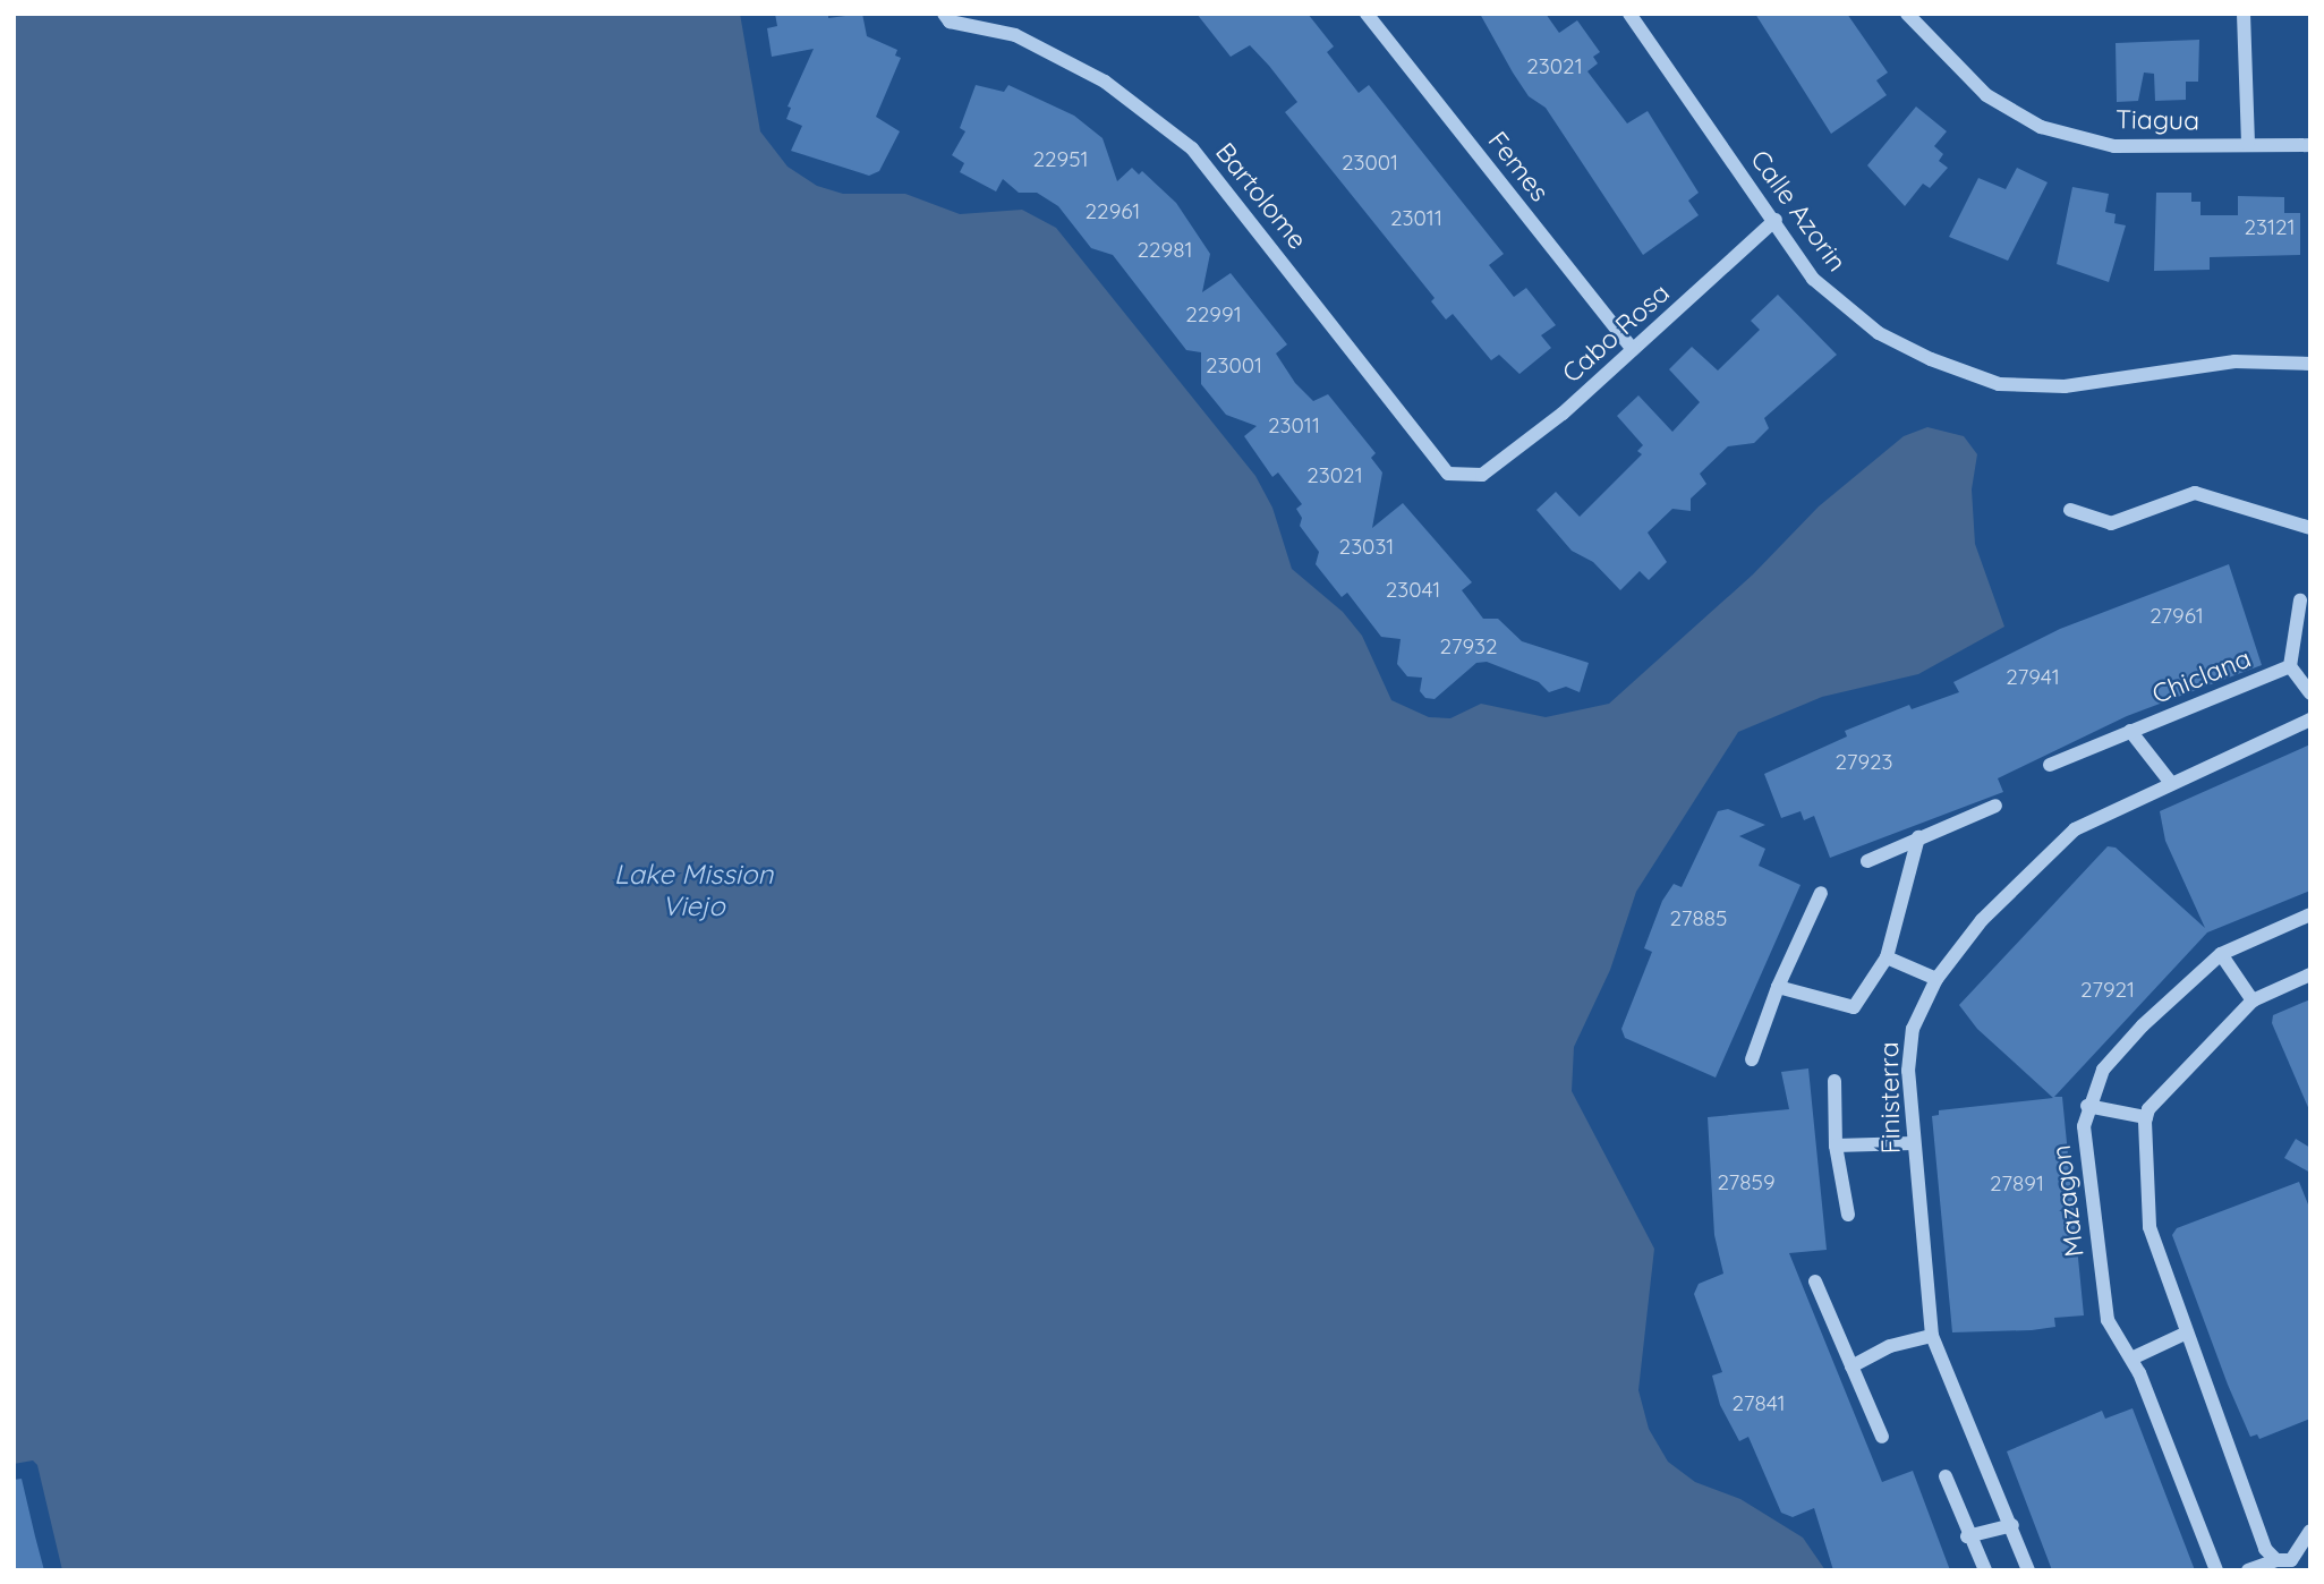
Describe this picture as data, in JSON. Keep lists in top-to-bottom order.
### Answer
{
  "streets": {
    "street": [
      "Tiagua",
      "Femes",
      "Bartolome",
      "Calle Azorin",
      "Cabo Rosa",
      "Chiclana",
      "Finisterra",
      "Mazagon"
    ]
  },
  "crossings": [
    ["Femes", "Cabo Rosa"],
    ["Bartolome", "Cabo Rosa"],
    ["Calle Azorin", "Cabo Rosa"],
    ["Chiclana", "Finisterra"]
  ],
  "water": ["Lake Mission Viejo"],
  "house_numbers": [
    "23021",
    "22951",
    "23001",
    "22961",
    "23011",
    "23121",
    "22981",
    "22991",
    "23001",
    "23011",
    "23021",
    "23031",
    "23041",
    "27961",
    "27932",
    "27941",
    "27923",
    "27885",
    "27921",
    "27859",
    "27891",
    "27841"
  ]
}
